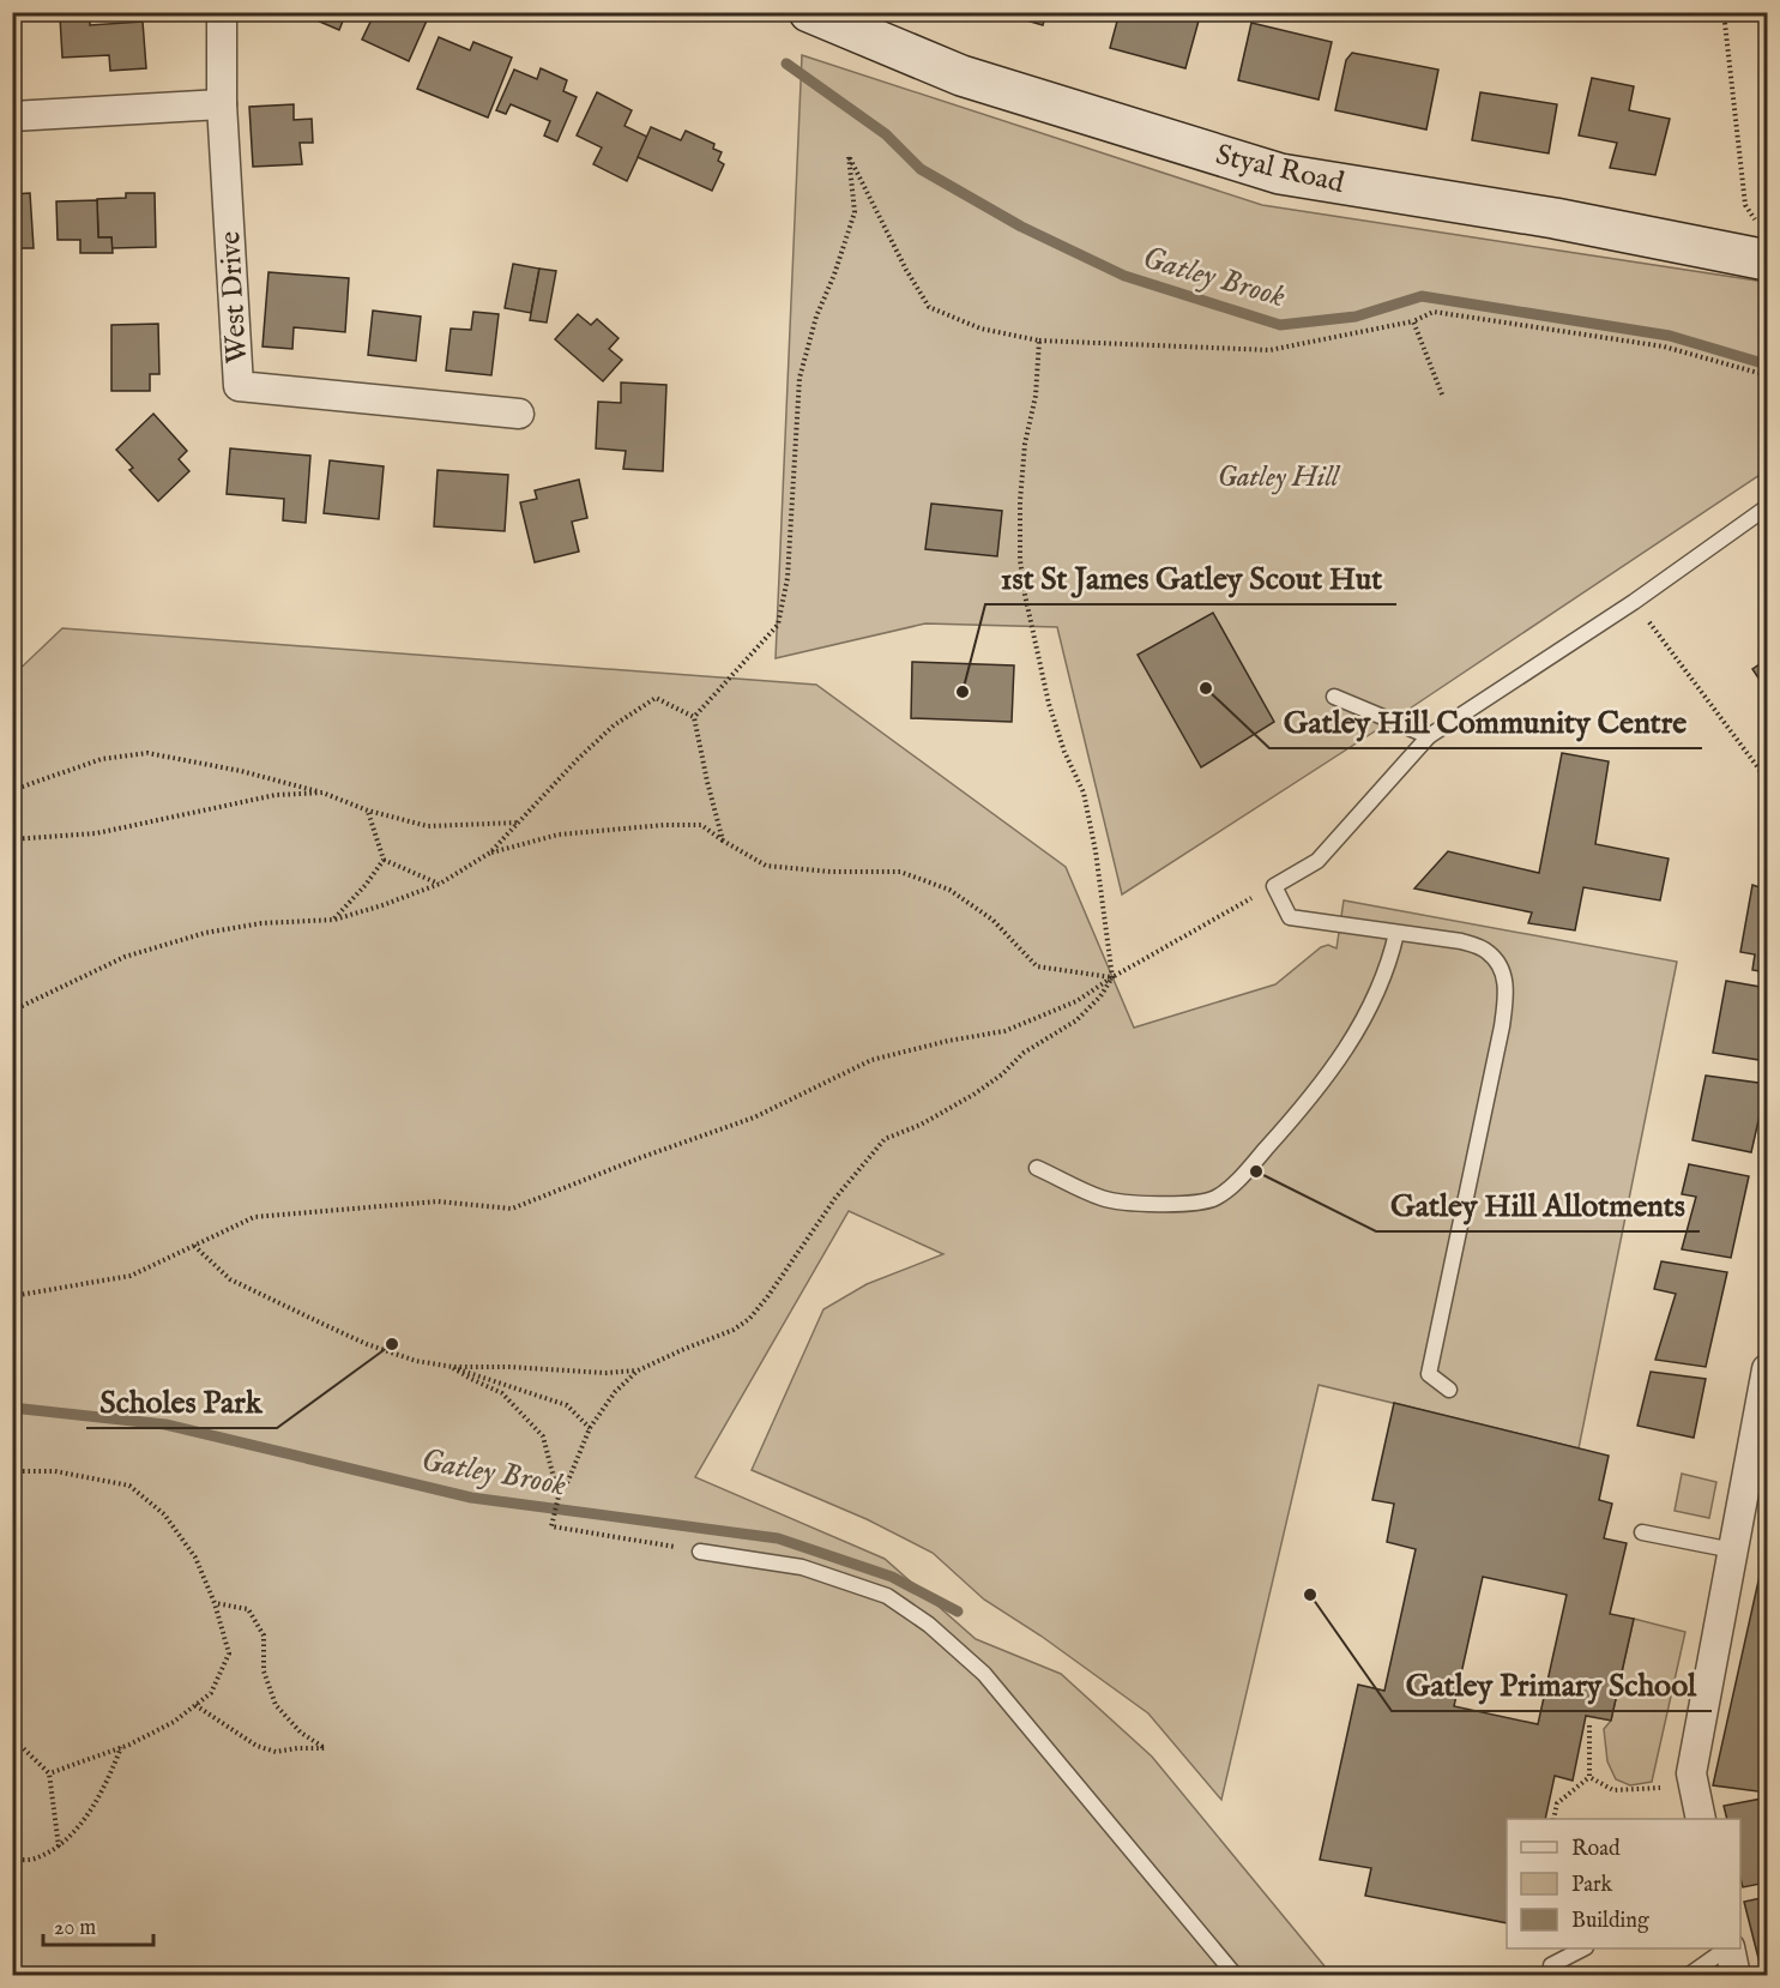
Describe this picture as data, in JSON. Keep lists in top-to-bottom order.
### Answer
{
  "streets": {
    "main road": ["Styal Road"],
    "street": ["West Drive"]
  },
  "water": ["Gatley Brook"],
  "parks": ["Gatley Hill"],
  "places": [
    "Gatley Hill Community Centre",
    "1st St James Gatley Scout Hut",
    "Gatley Hill Allotments",
    "Scholes Park",
    "Gatley Primary School"
  ],
  "legend": ["Road", "Park", "Building"],
  "scale_bar": "20 m"
}
